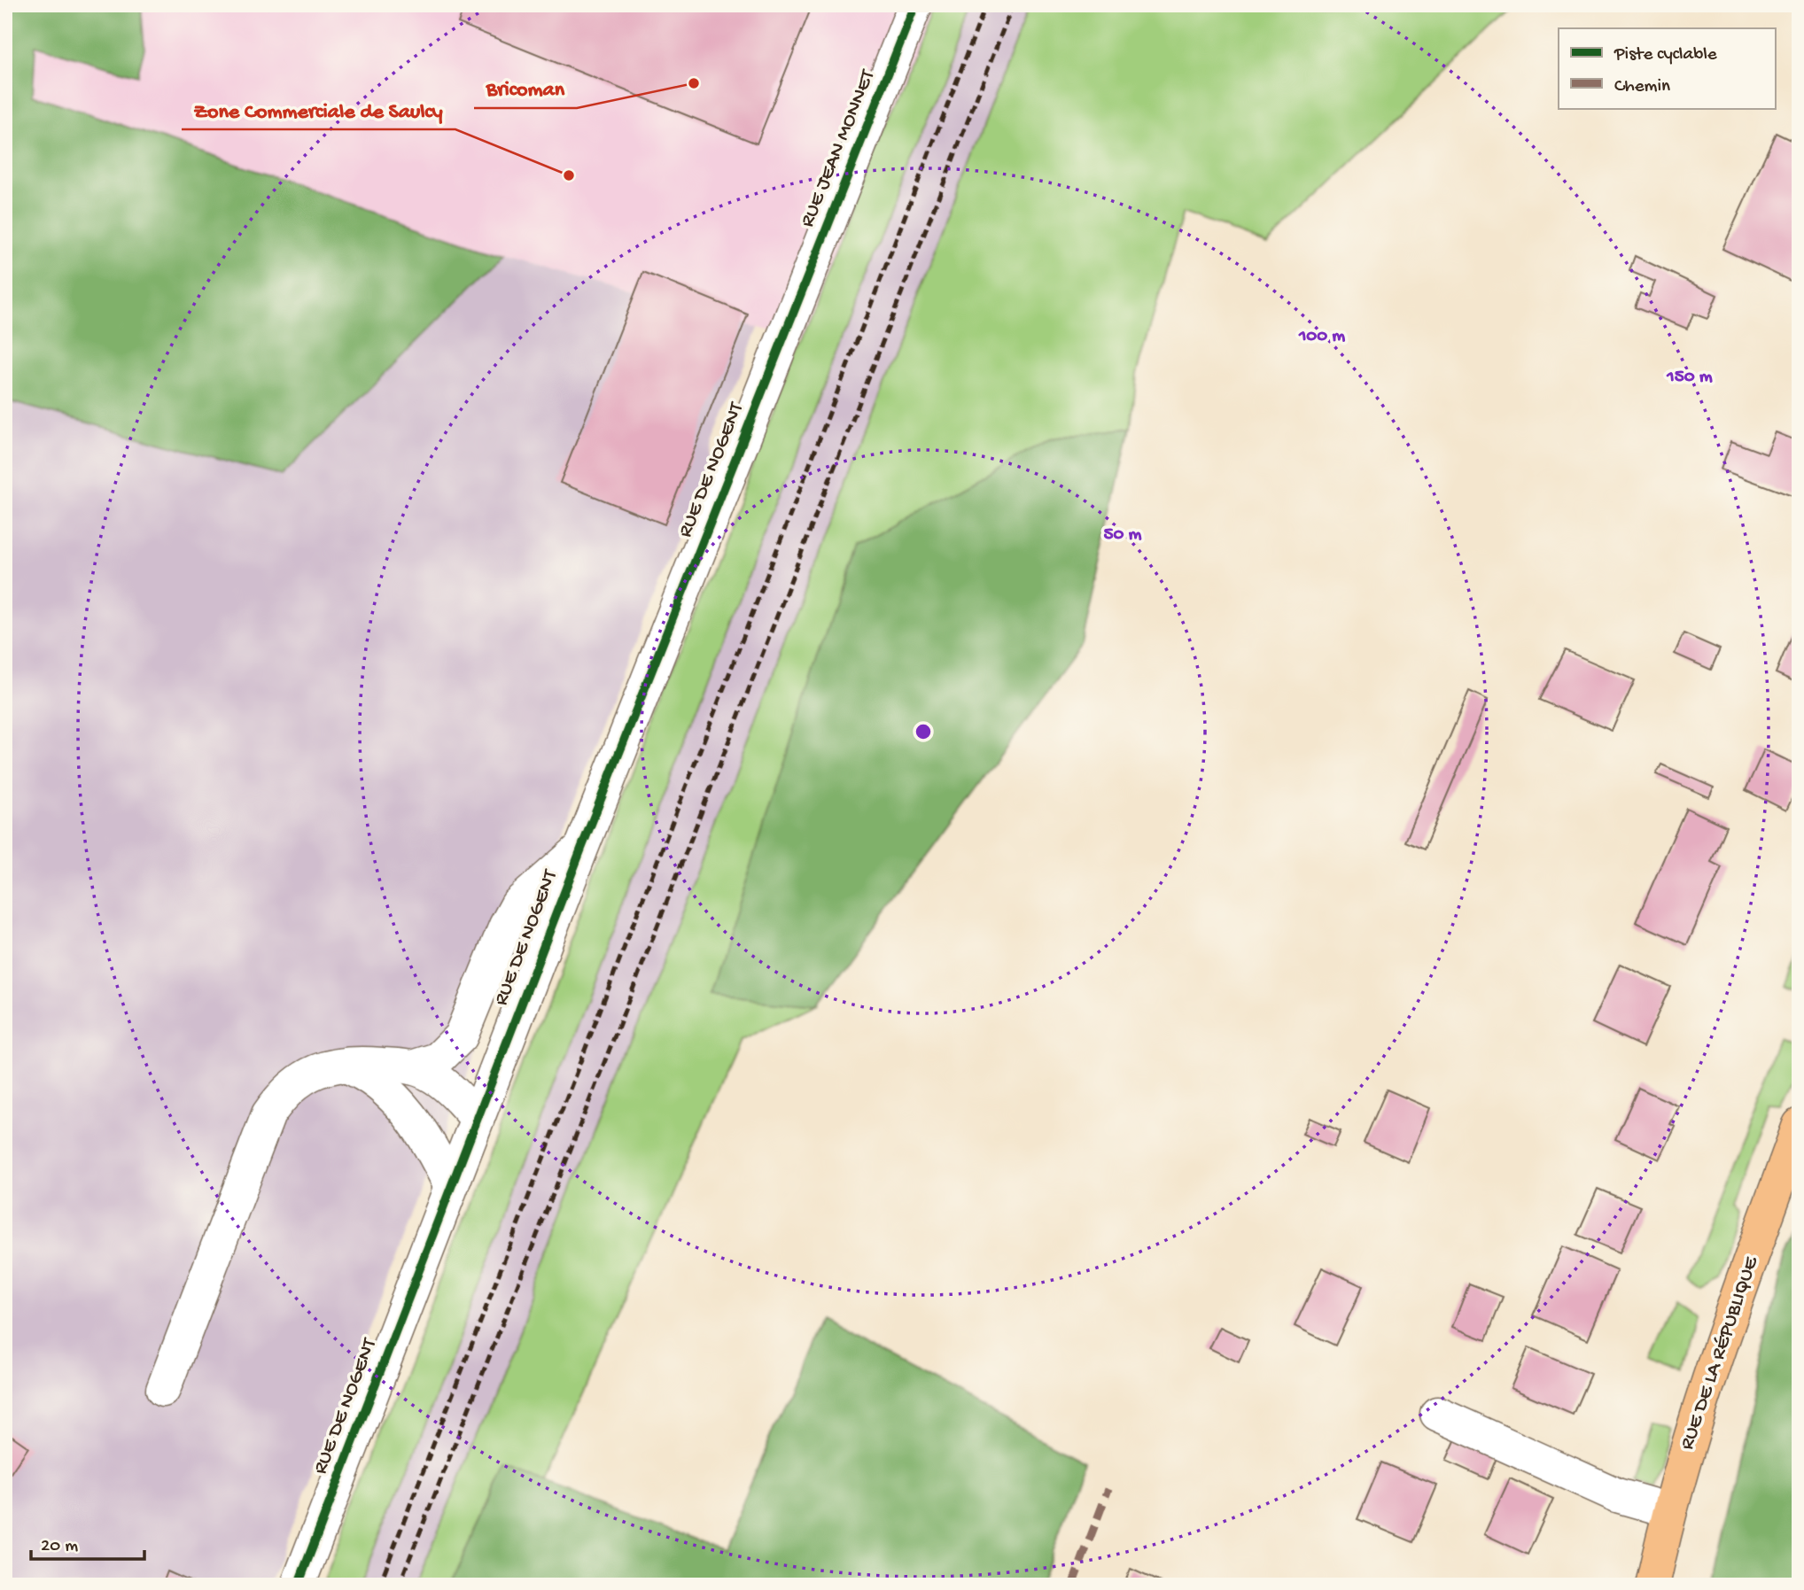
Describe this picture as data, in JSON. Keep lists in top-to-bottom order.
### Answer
{
  "streets": {
    "main road": ["RUE DE LA RÉPUBLIQUE"],
    "street": ["RUE JEAN MONNET", "RUE DE NOGENT"]
  },
  "crossings": [
    ["RUE JEAN MONNET", "RUE DE NOGENT"]
  ],
  "places": ["Bricoman", "Zone Commerciale de Saulcy"],
  "legend": ["Piste cyclable", "Chemin"],
  "scale_bar": "20 m",
  "rings": ["100 m", "150 m", "50 m"]
}
